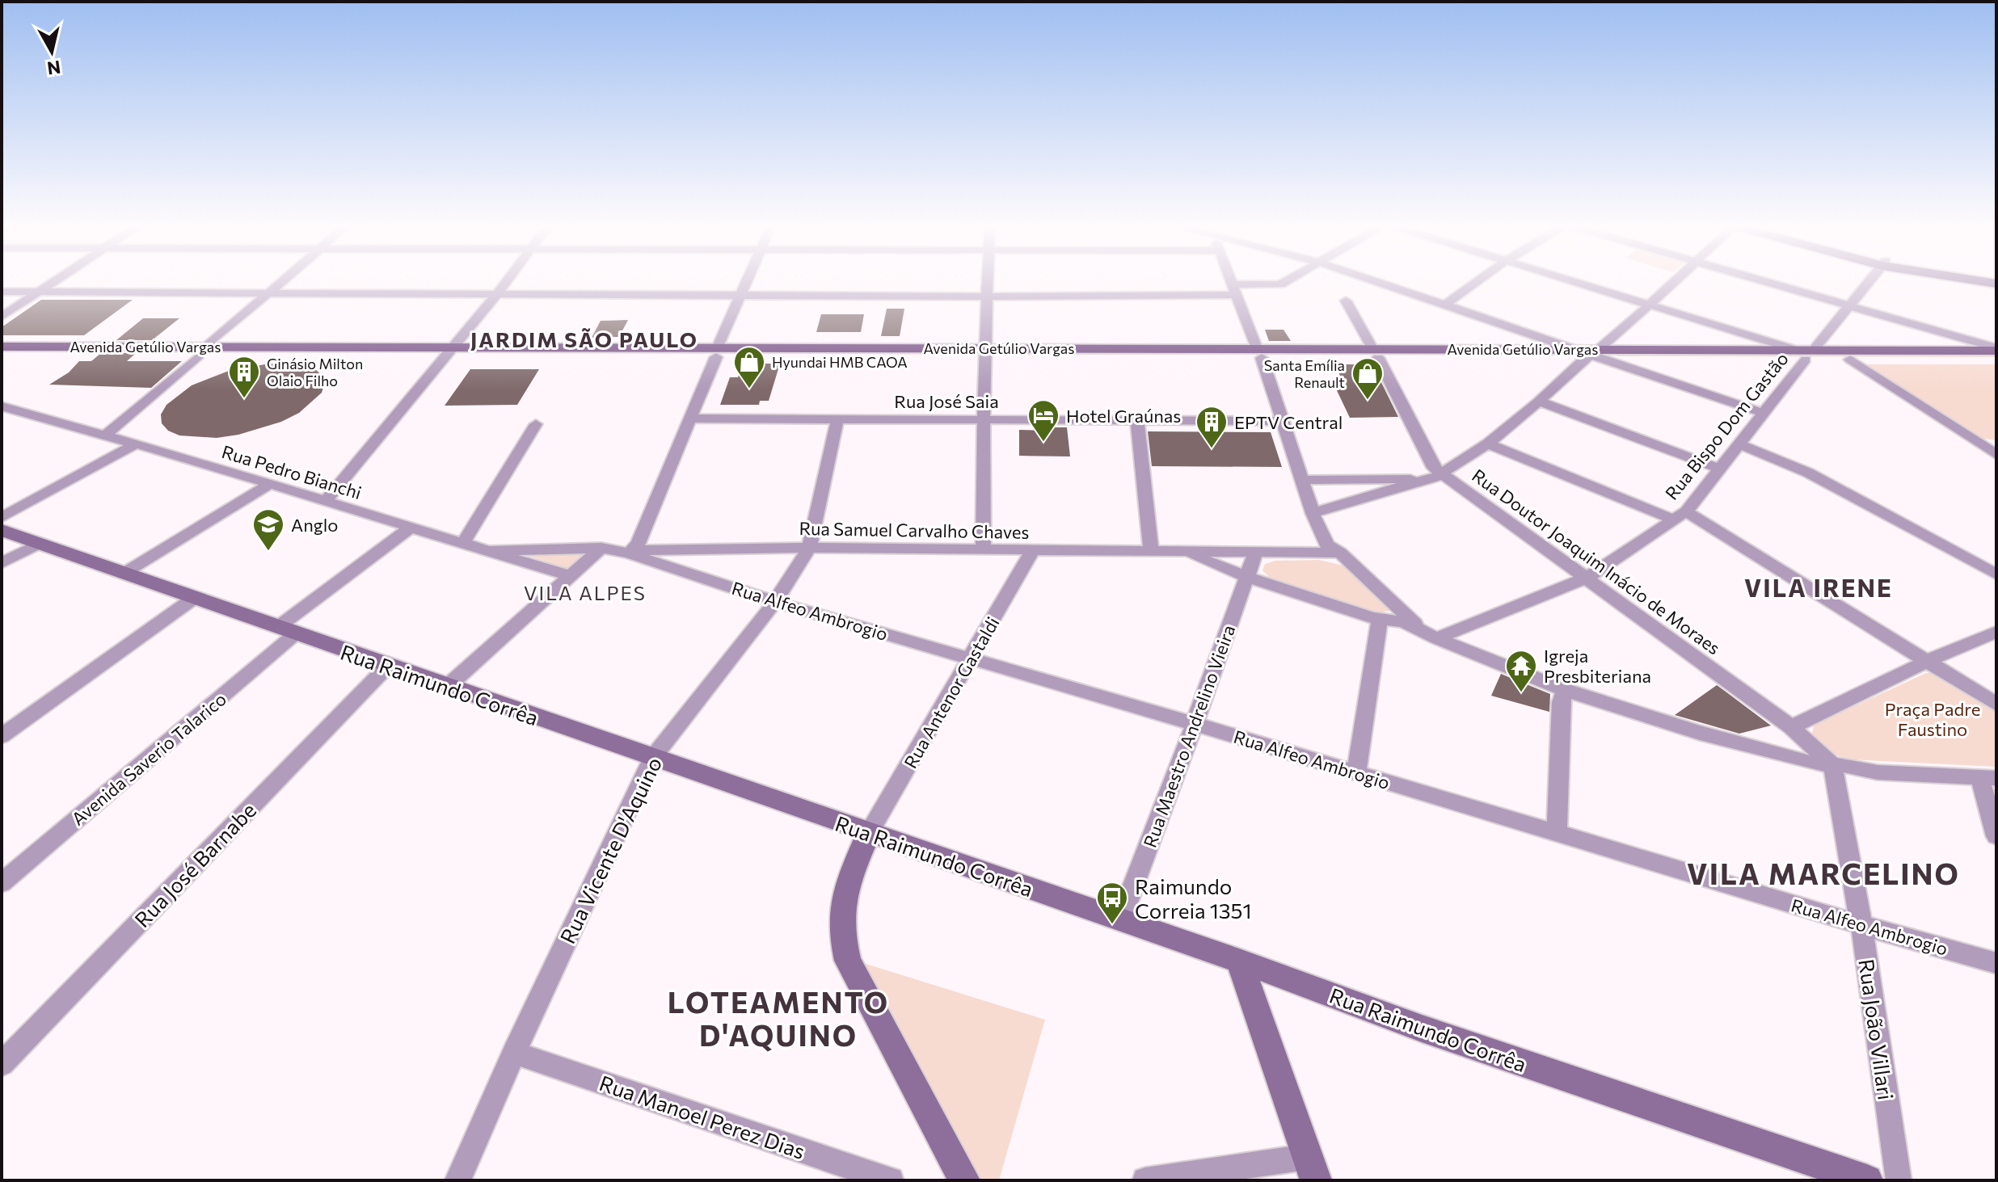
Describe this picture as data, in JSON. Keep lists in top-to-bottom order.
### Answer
{
  "streets": {
    "main road": ["Avenida Getúlio Vargas", "Rua Raimundo Corrêa"],
    "street": [
      "Rua José Saia",
      "Rua Bispo Dom Gastão",
      "Rua Pedro Bianchi",
      "Rua Samuel Carvalho Chaves",
      "Rua Doutor Joaquim Inácio de Moraes",
      "Rua Alfeo Ambrogio",
      "Rua Antenor Gastaldi",
      "Rua Maestro Andrelino Vieira",
      "Avenida Saverio Talarico",
      "Rua Vicente D'Aquino",
      "Rua José Barnabe",
      "Rua João Villari",
      "Rua Manoel Perez Dias"
    ]
  },
  "crossings": [
    ["Avenida Getúlio Vargas", "Rua Bispo Dom Gastão"],
    ["Avenida Getúlio Vargas", "Rua Doutor Joaquim Inácio de Moraes"],
    ["Rua Bispo Dom Gastão", "Rua Doutor Joaquim Inácio de Moraes"],
    ["Rua Pedro Bianchi", "Rua Samuel Carvalho Chaves"],
    ["Rua Pedro Bianchi", "Avenida Saverio Talarico"],
    ["Rua Samuel Carvalho Chaves", "Rua Alfeo Ambrogio"],
    ["Rua Samuel Carvalho Chaves", "Rua Antenor Gastaldi"],
    ["Rua Samuel Carvalho Chaves", "Rua Maestro Andrelino Vieira"],
    ["Rua Samuel Carvalho Chaves", "Rua Vicente D'Aquino"],
    ["Rua Doutor Joaquim Inácio de Moraes", "Rua João Villari"],
    ["Rua Alfeo Ambrogio", "Rua Antenor Gastaldi"],
    ["Rua Alfeo Ambrogio", "Rua Maestro Andrelino Vieira"],
    ["Rua Alfeo Ambrogio", "Rua Vicente D'Aquino"],
    ["Rua Alfeo Ambrogio", "Rua João Villari"],
    ["Rua Raimundo Corrêa", "Rua Antenor Gastaldi"],
    ["Rua Raimundo Corrêa", "Rua Maestro Andrelino Vieira"],
    ["Rua Raimundo Corrêa", "Avenida Saverio Talarico"],
    ["Rua Raimundo Corrêa", "Rua Vicente D'Aquino"],
    ["Rua Raimundo Corrêa", "Rua José Barnabe"],
    ["Rua Vicente D'Aquino", "Rua Manoel Perez Dias"]
  ],
  "districts": [
    "JARDIM SÃO PAULO",
    "VILA IRENE",
    "VILA ALPES",
    "VILA MARCELINO",
    "LOTEAMENTO D'AQUINO"
  ],
  "parks": ["Praça Padre Faustino"],
  "places": {
    "shop": ["Hyundai HMB CAOA", "Santa Emília Renault"],
    "building": ["Ginásio Milton Olaio Filho", "EPTV Central"],
    "hotel": ["Hotel Graúnas"],
    "school or university": ["Anglo"],
    "temple": ["Igreja Presbiteriana"],
    "bus stop": ["Raimundo Correia 1351"]
  },
  "north": "bottom"
}
